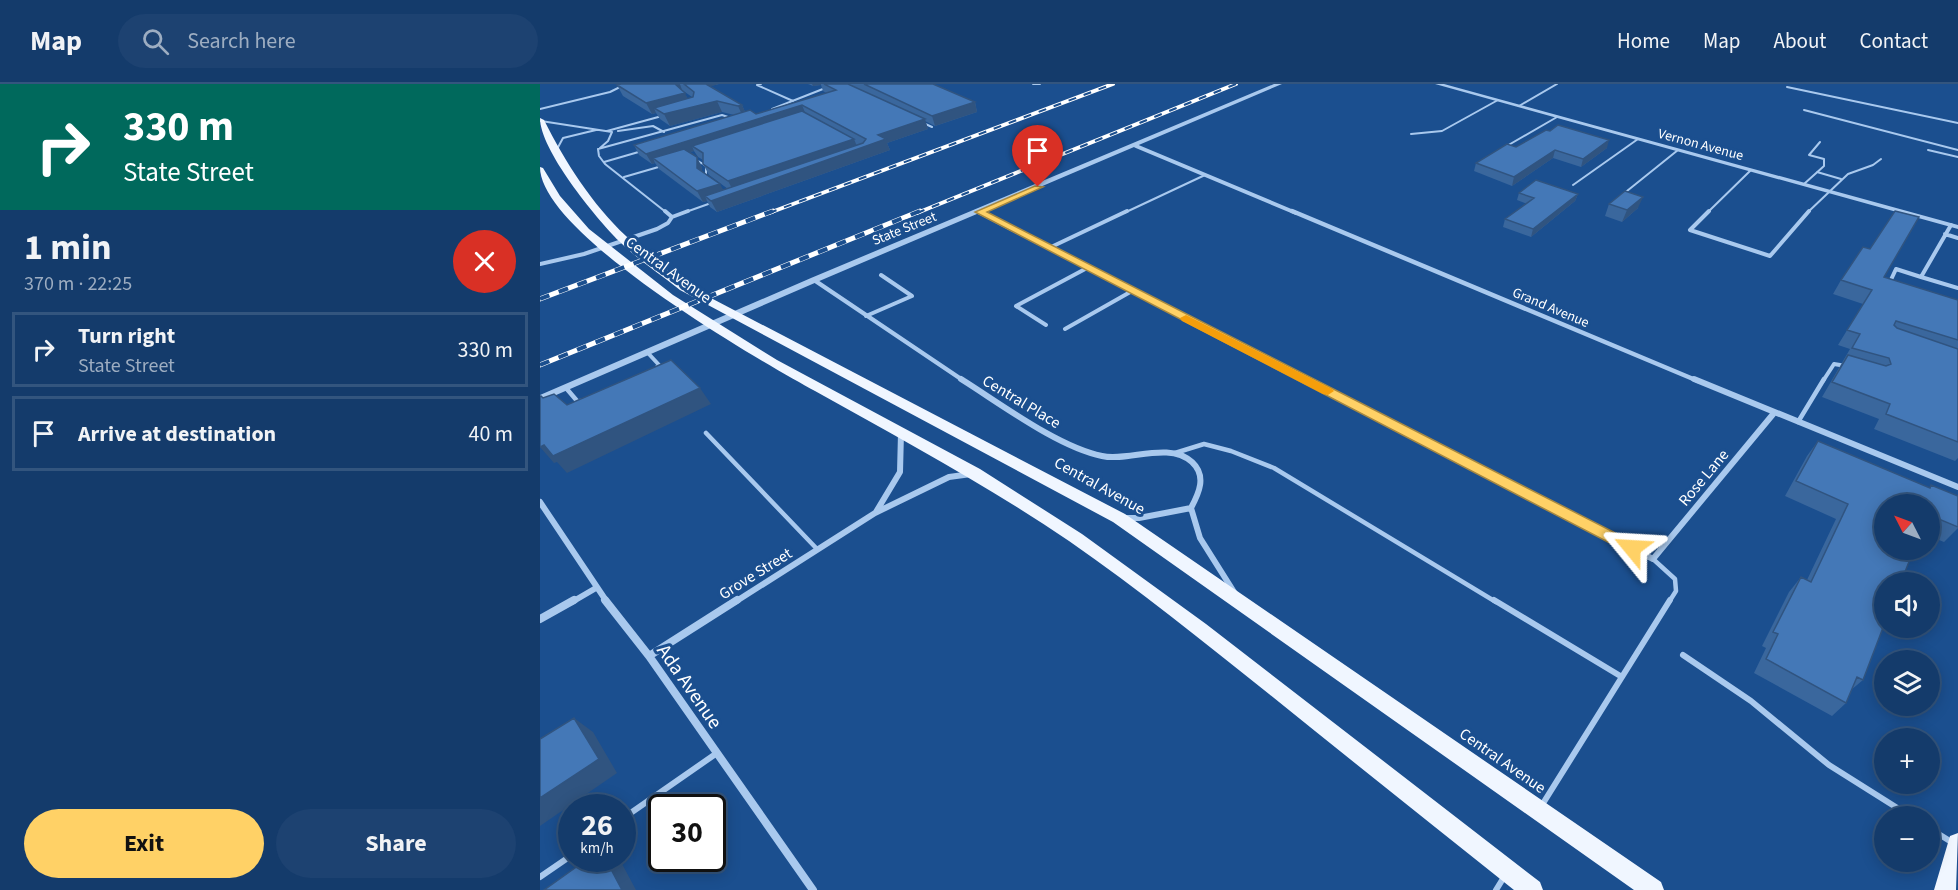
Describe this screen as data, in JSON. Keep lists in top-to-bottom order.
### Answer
{
  "streets": {
    "main road": ["Central Avenue"],
    "street": [
      "Vernon Avenue",
      "State Street",
      "Grand Avenue",
      "Central Place",
      "Rose Lane",
      "Grove Street",
      "Ada Avenue"
    ]
  },
  "crossings": [
    ["State Street", "Grand Avenue"],
    ["State Street", "Central Place"],
    ["Central Avenue", "Grove Street"],
    ["Grand Avenue", "Rose Lane"],
    ["Grove Street", "Ada Avenue"]
  ],
  "north": "top left",
  "page": {
    "header": "Map",
    "search": "Search here",
    "nav": [
      "Home",
      "Map",
      "About",
      "Contact"
    ],
    "turn": ["330 m", "State Street"],
    "heading": ["1 min", "370 m · 22:25"],
    "list": [
      {
        "name": "Turn right",
        "note": "State Street",
        "value": "330 m"
      },
      {
        "name": "Arrive at destination",
        "value": "40 m"
      }
    ],
    "map_buttons": ["+", "−"],
    "speed": "26 km/h",
    "limit": "30",
    "buttons": ["Exit", "Share"]
  }
}
